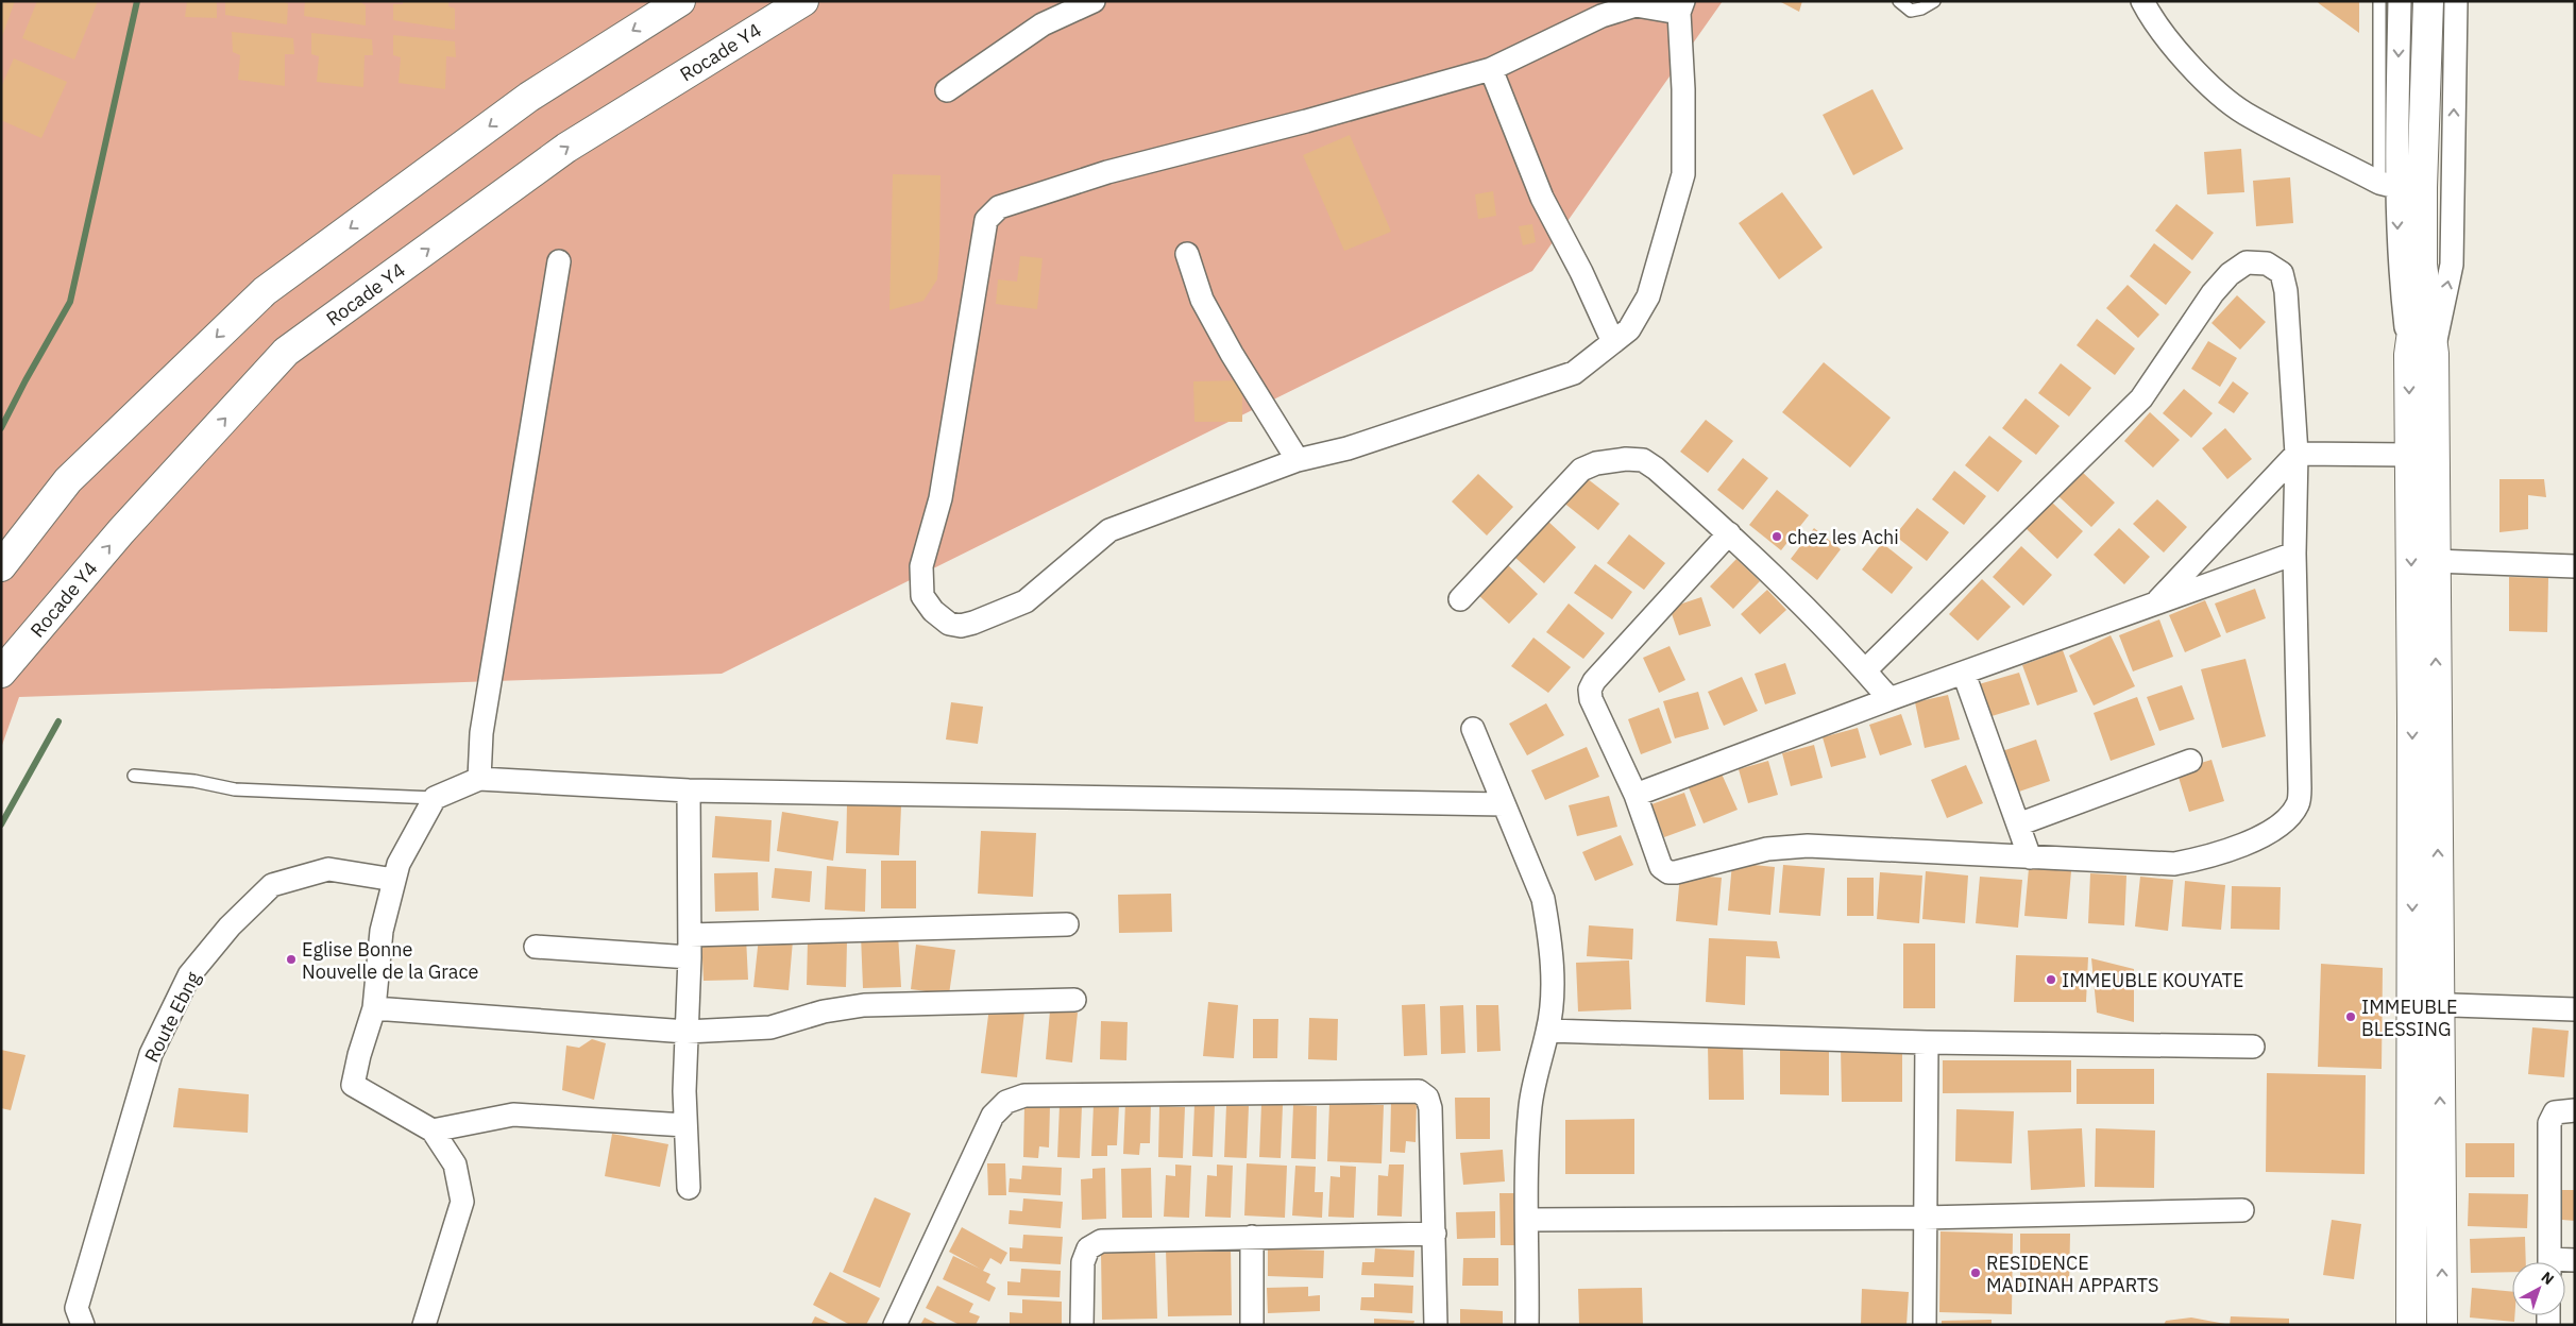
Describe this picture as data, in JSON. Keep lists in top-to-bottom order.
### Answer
{
  "streets": {
    "main road": ["Rocade Y4"],
    "street": ["Route Ebng"]
  },
  "places": [
    "chez les Achi",
    "Eglise Bonne Nouvelle de la Grace",
    "IMMEUBLE KOUYATE",
    "IMMEUBLE BLESSING",
    "RESIDENCE MADINAH APPARTS"
  ],
  "north": "top right"
}
